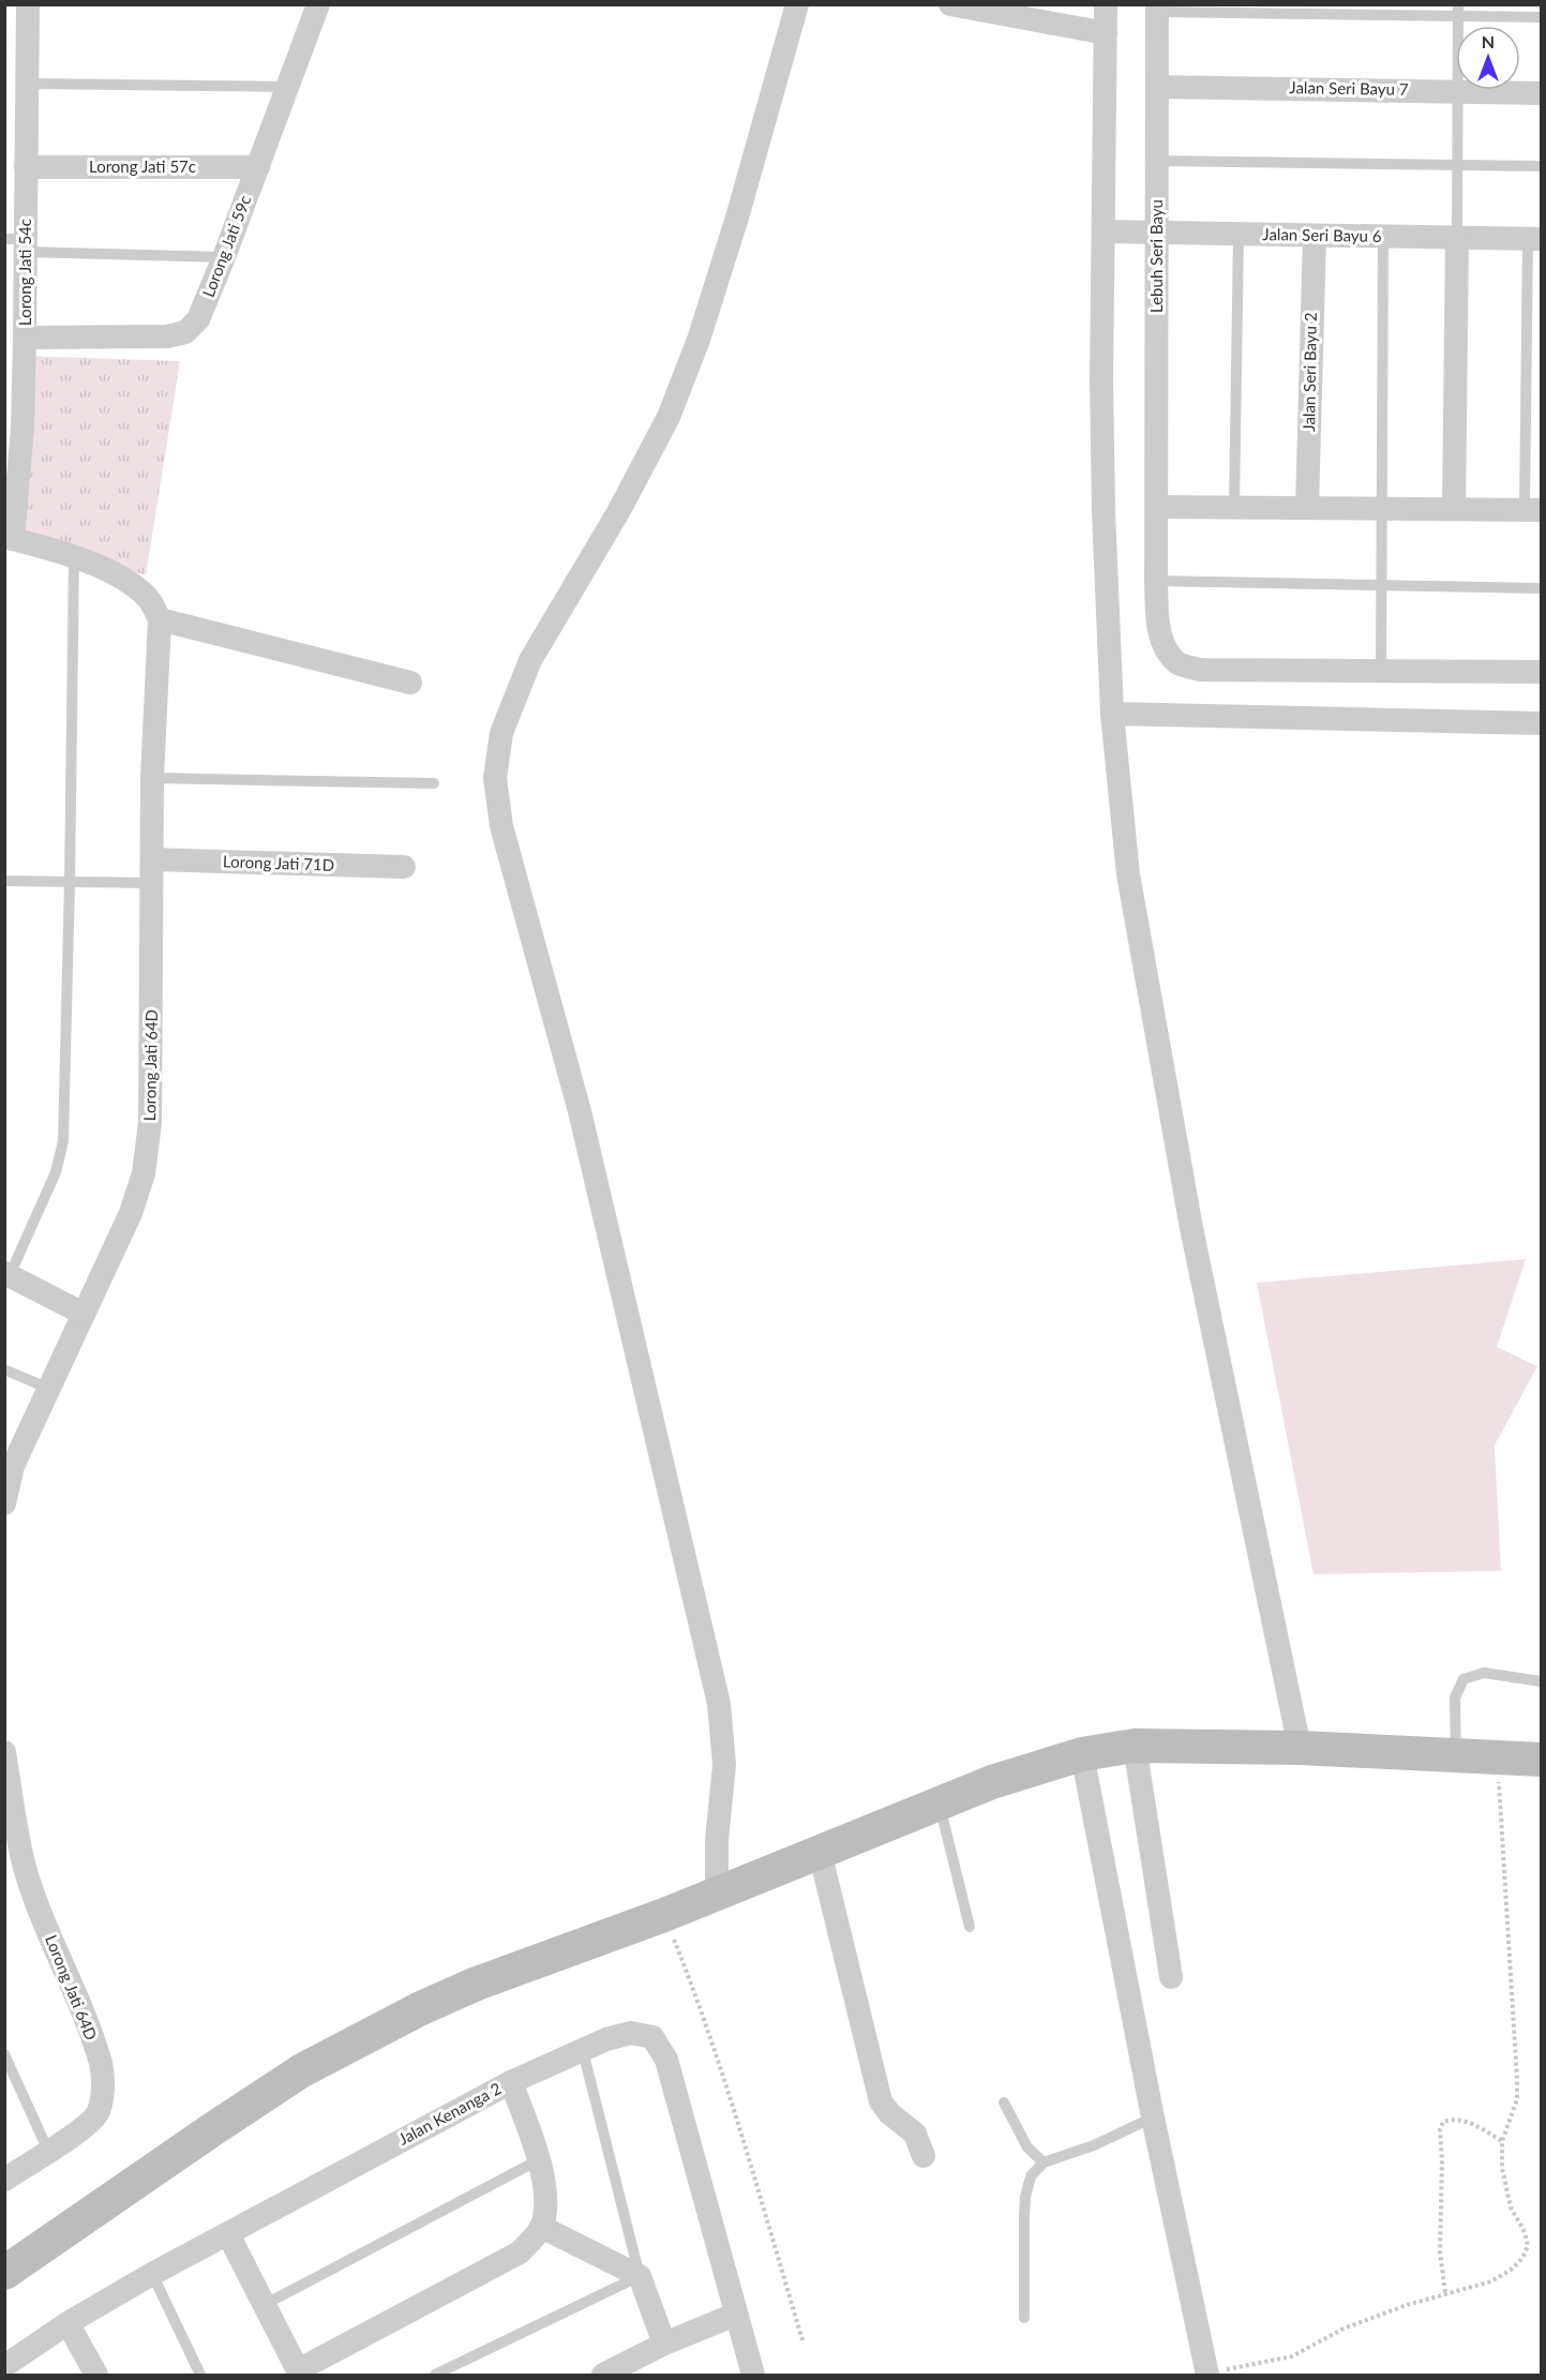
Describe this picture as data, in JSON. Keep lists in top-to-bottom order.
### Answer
{
  "streets": {
    "street": [
      "Jalan Seri Bayu 7",
      "Lorong Jati 57c",
      "Jalan Seri Bayu 6",
      "Lorong Jati 59c",
      "Lebuh Seri Bayu",
      "Lorong Jati 54c",
      "Jalan Seri Bayu 2",
      "Lorong Jati 71D",
      "Lorong Jati 64D",
      "Jalan Kenanga 2"
    ]
  },
  "crossings": [
    ["Jalan Seri Bayu 7", "Lebuh Seri Bayu"],
    ["Lorong Jati 57c", "Lorong Jati 59c"],
    ["Lorong Jati 57c", "Lorong Jati 54c"],
    ["Jalan Seri Bayu 6", "Lebuh Seri Bayu"],
    ["Jalan Seri Bayu 6", "Jalan Seri Bayu 2"],
    ["Lorong Jati 59c", "Lorong Jati 54c"],
    ["Lorong Jati 71D", "Lorong Jati 64D"]
  ],
  "north": "top"
}
